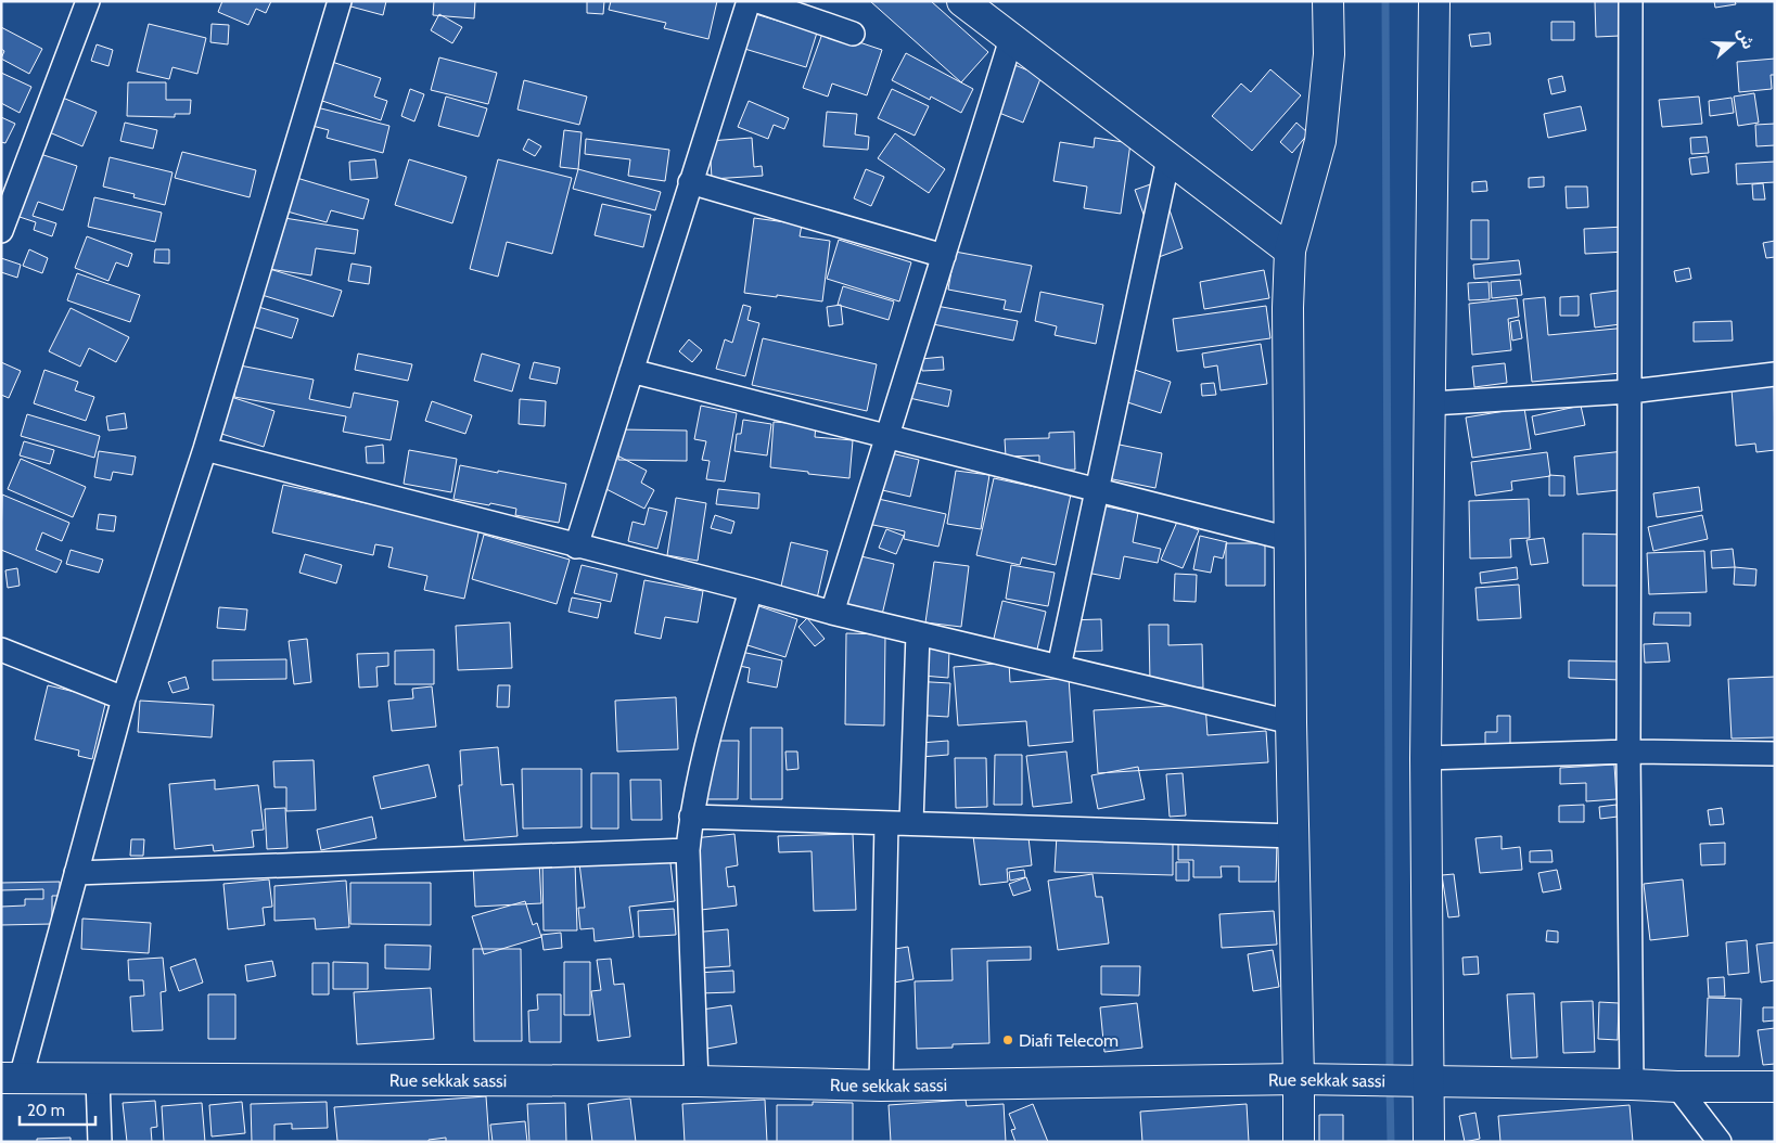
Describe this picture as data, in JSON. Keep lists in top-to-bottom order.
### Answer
{
  "streets": {
    "street": ["Rue sekkak sassi"]
  },
  "places": ["Diafi Telecom"],
  "scale_bar": "20 m",
  "north": "right"
}
